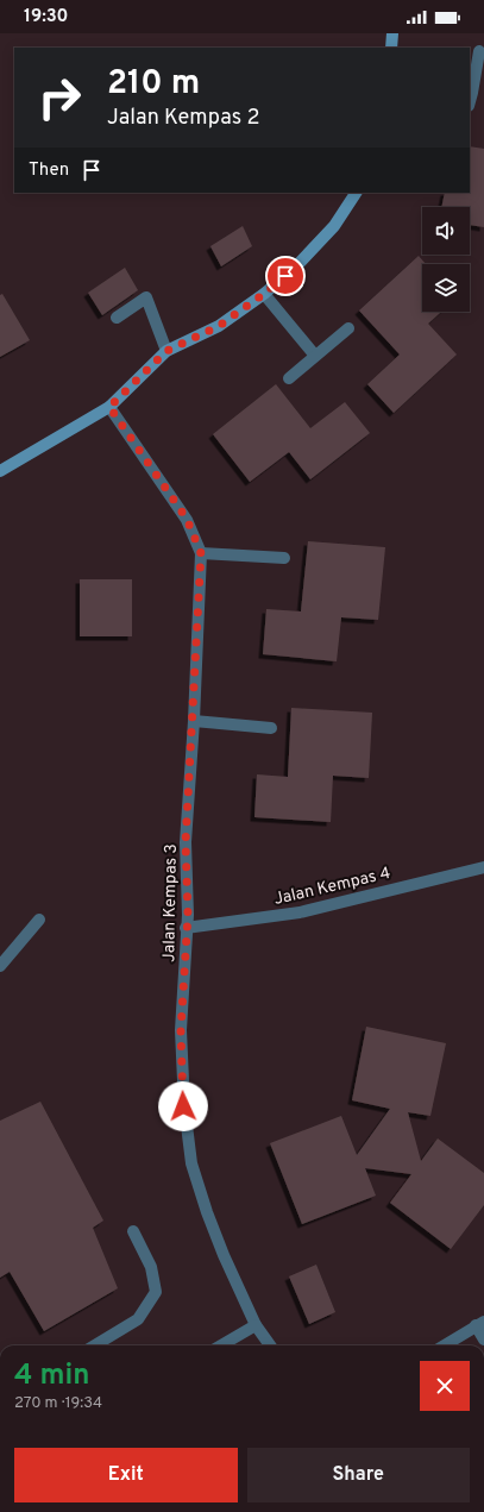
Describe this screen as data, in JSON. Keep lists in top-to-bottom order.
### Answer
{
  "streets": {
    "street": ["Jalan Kempas 4", "Jalan Kempas 3"]
  },
  "crossings": [
    ["Jalan Kempas 4", "Jalan Kempas 3"]
  ],
  "page": {
    "status": "19:30",
    "turn": ["210 m", "Jalan Kempas 2"],
    "then": "Then",
    "heading": ["4 min", "270 m · 19:34"],
    "buttons": ["Exit", "Share"]
  }
}
